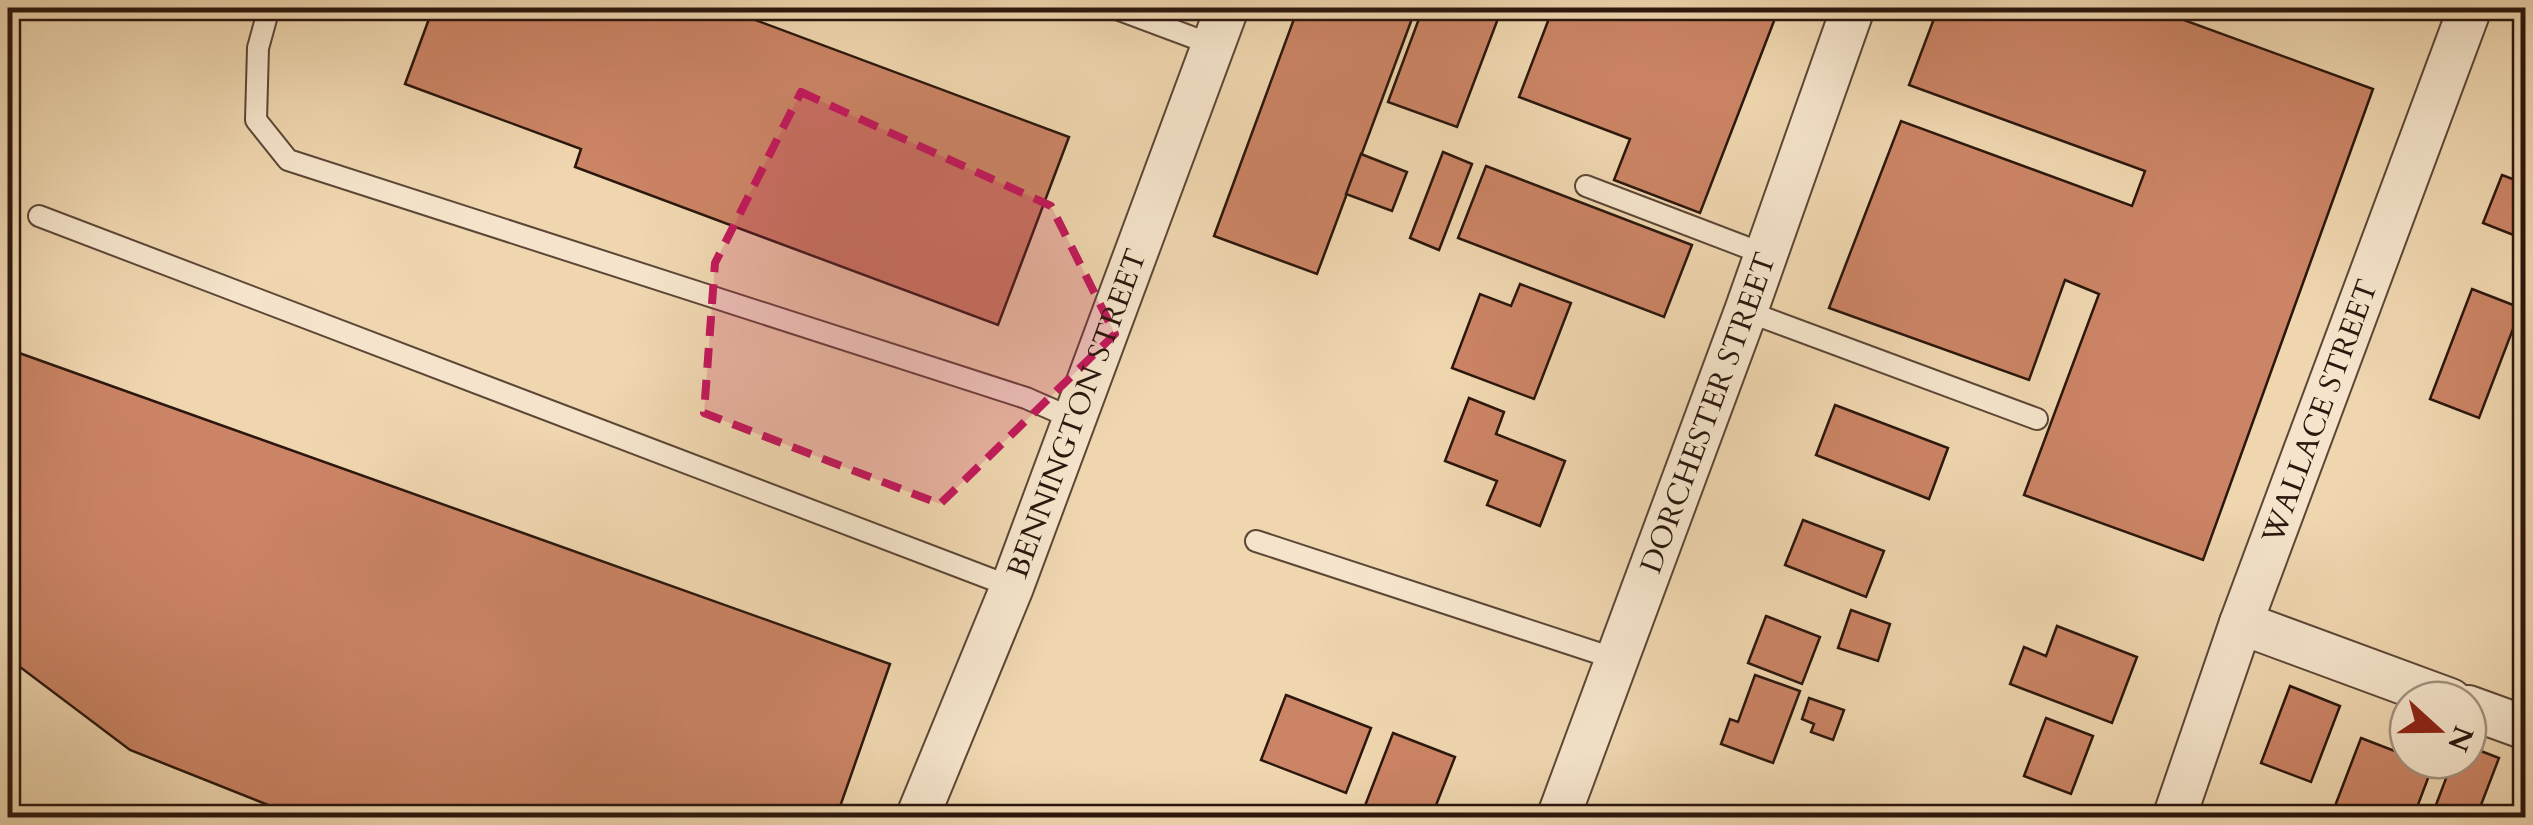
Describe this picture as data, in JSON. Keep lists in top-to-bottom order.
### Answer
{
  "streets": {
    "street": ["WALLACE STREET", "DORCHESTER STREET", "BENNINGTON STREET"]
  },
  "north": "right"
}
